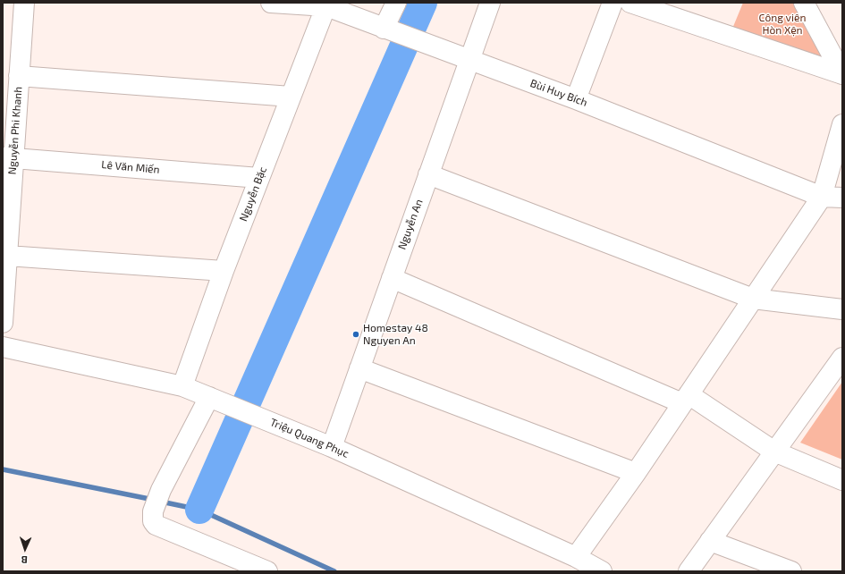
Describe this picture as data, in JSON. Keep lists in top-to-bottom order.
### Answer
{
  "streets": {
    "street": [
      "Bùi Huy Bích",
      "Nguyễn Phi Khanh",
      "Lê Văn Miến",
      "Nguyễn Bặc",
      "Nguyễn An",
      "Triệu Quang Phục"
    ]
  },
  "crossings": [
    ["Bùi Huy Bích", "Nguyễn Bặc"],
    ["Bùi Huy Bích", "Nguyễn An"],
    ["Nguyễn Phi Khanh", "Lê Văn Miến"],
    ["Lê Văn Miến", "Nguyễn Bặc"],
    ["Nguyễn Bặc", "Triệu Quang Phục"],
    ["Nguyễn An", "Triệu Quang Phục"]
  ],
  "parks": ["Công viên Hòn Xện"],
  "places": ["Homestay 48 Nguyen An"],
  "north": "bottom"
}
